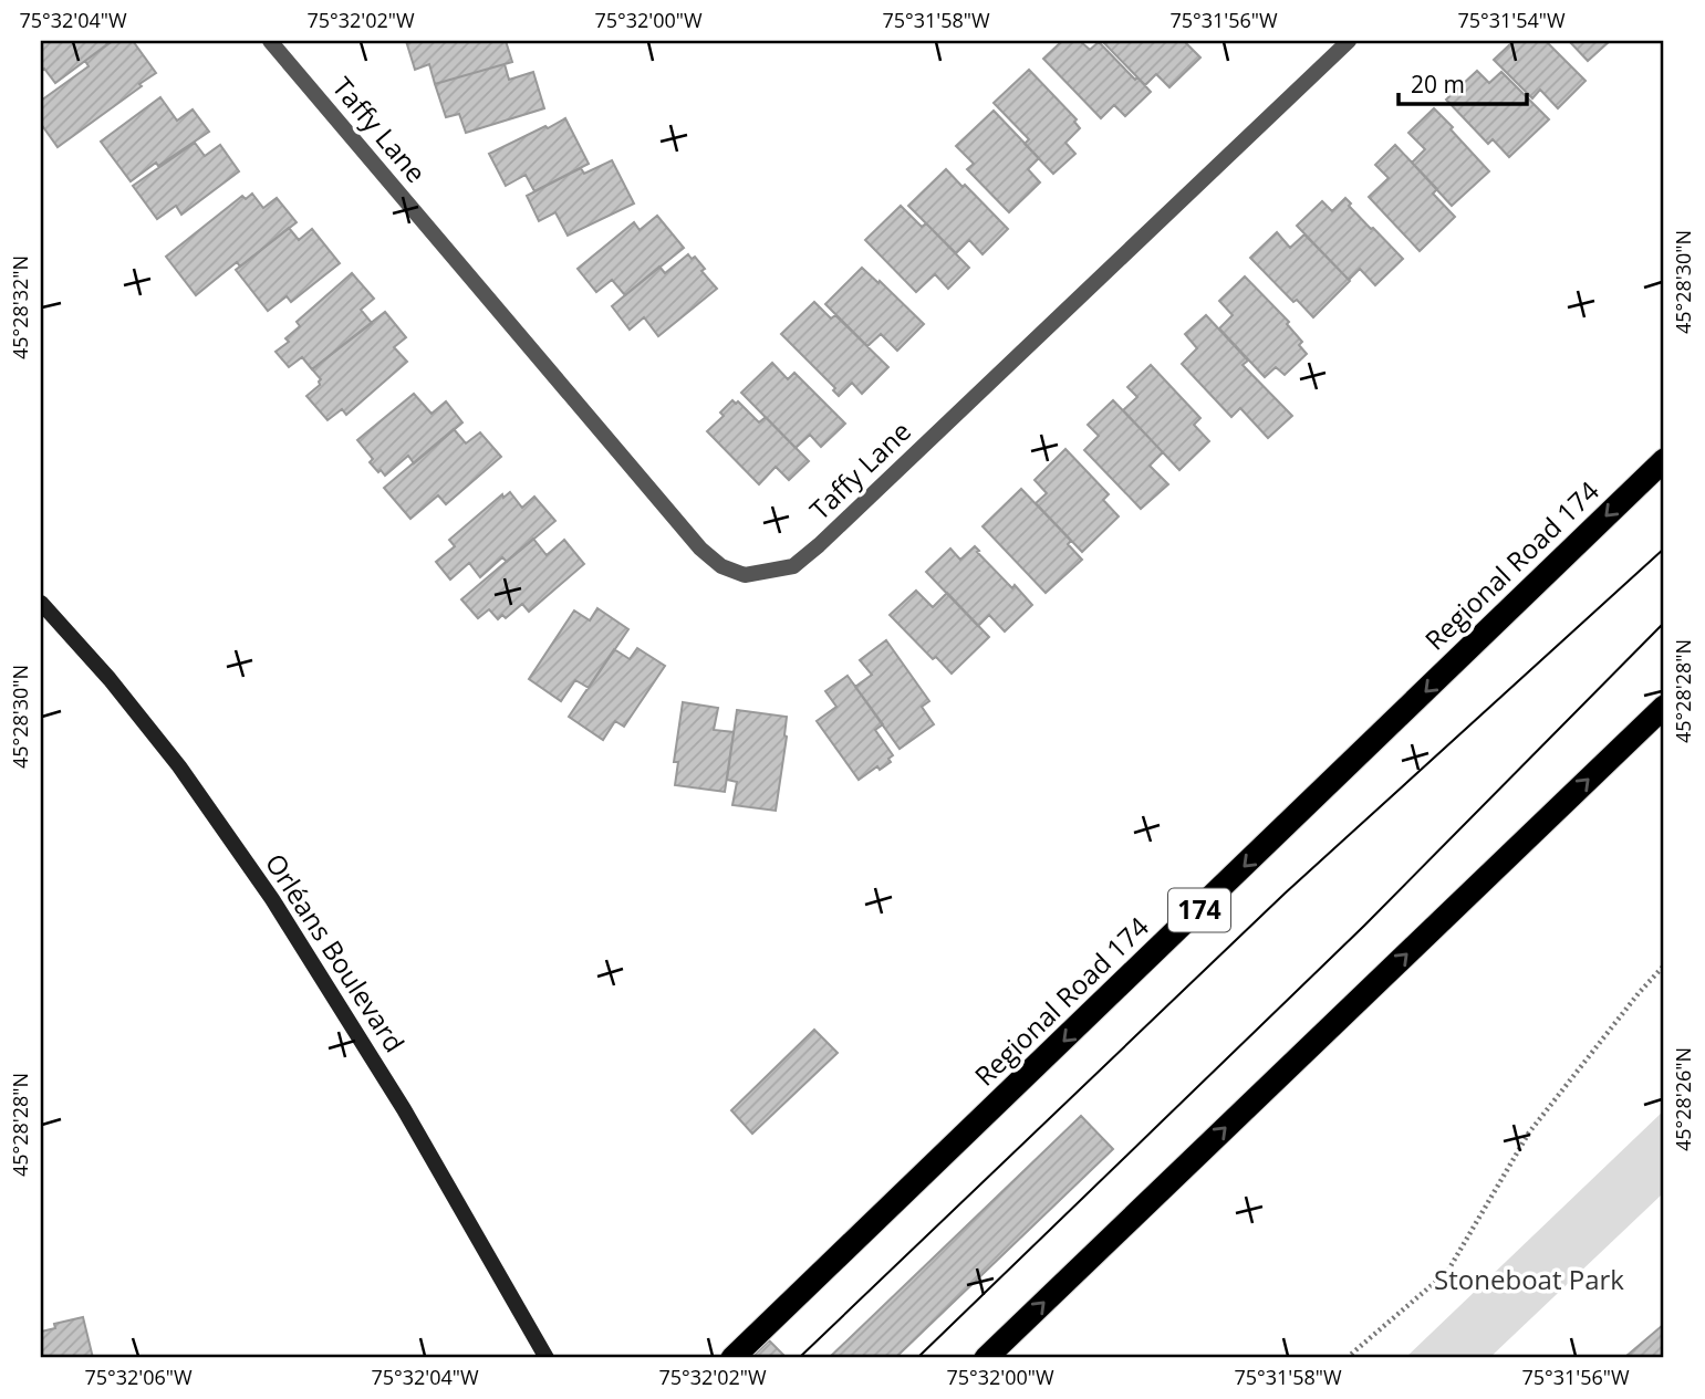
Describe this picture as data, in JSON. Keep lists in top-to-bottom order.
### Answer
{
  "streets": {
    "highway": ["Regional Road 174", "174"],
    "main road": ["Orléans Boulevard"],
    "street": ["Taffy Lane"]
  },
  "parks": ["Stoneboat Park"],
  "scale_bar": "20 m",
  "coordinates": [
    "75°32'04\"W",
    "75°32'02\"W",
    "75°32'00\"W",
    "75°31'58\"W",
    "75°31'56\"W",
    "75°31'54\"W",
    "45°28'30\"N",
    "45°28'32\"N",
    "45°28'28\"N",
    "45°28'26\"N",
    "75°32'06\"W"
  ]
}
